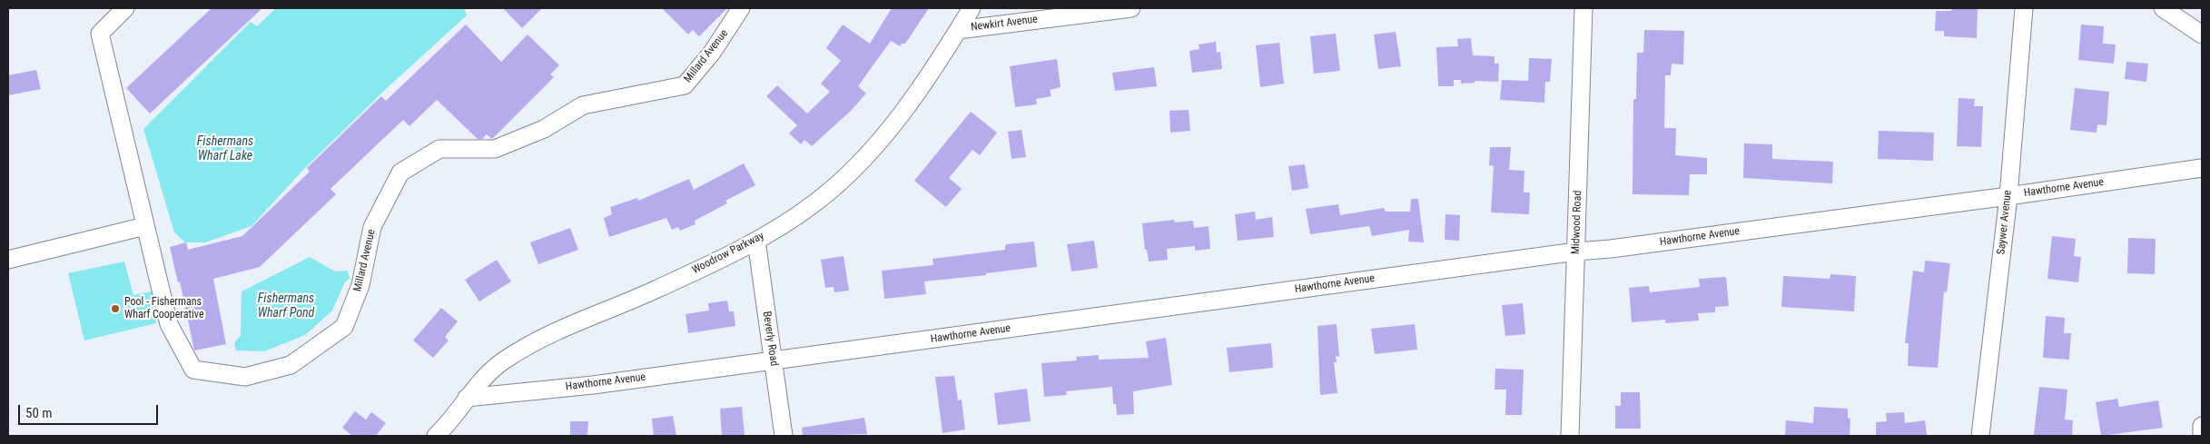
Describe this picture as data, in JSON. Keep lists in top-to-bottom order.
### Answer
{
  "streets": {
    "street": [
      "Newkirt Avenue",
      "Millard Avenue",
      "Hawthorne Avenue",
      "Midwood Road",
      "Saywer Avenue",
      "Woodrow Parkway",
      "Beverly Road"
    ]
  },
  "crossings": [
    ["Newkirt Avenue", "Woodrow Parkway"],
    ["Hawthorne Avenue", "Midwood Road"],
    ["Hawthorne Avenue", "Saywer Avenue"],
    ["Hawthorne Avenue", "Woodrow Parkway"],
    ["Hawthorne Avenue", "Beverly Road"],
    ["Woodrow Parkway", "Beverly Road"]
  ],
  "water": ["Fishermans Wharf Lake", "Fishermans Wharf Pond"],
  "places": ["Pool - Fishermans Wharf Cooperative"],
  "scale_bar": "50 m"
}
